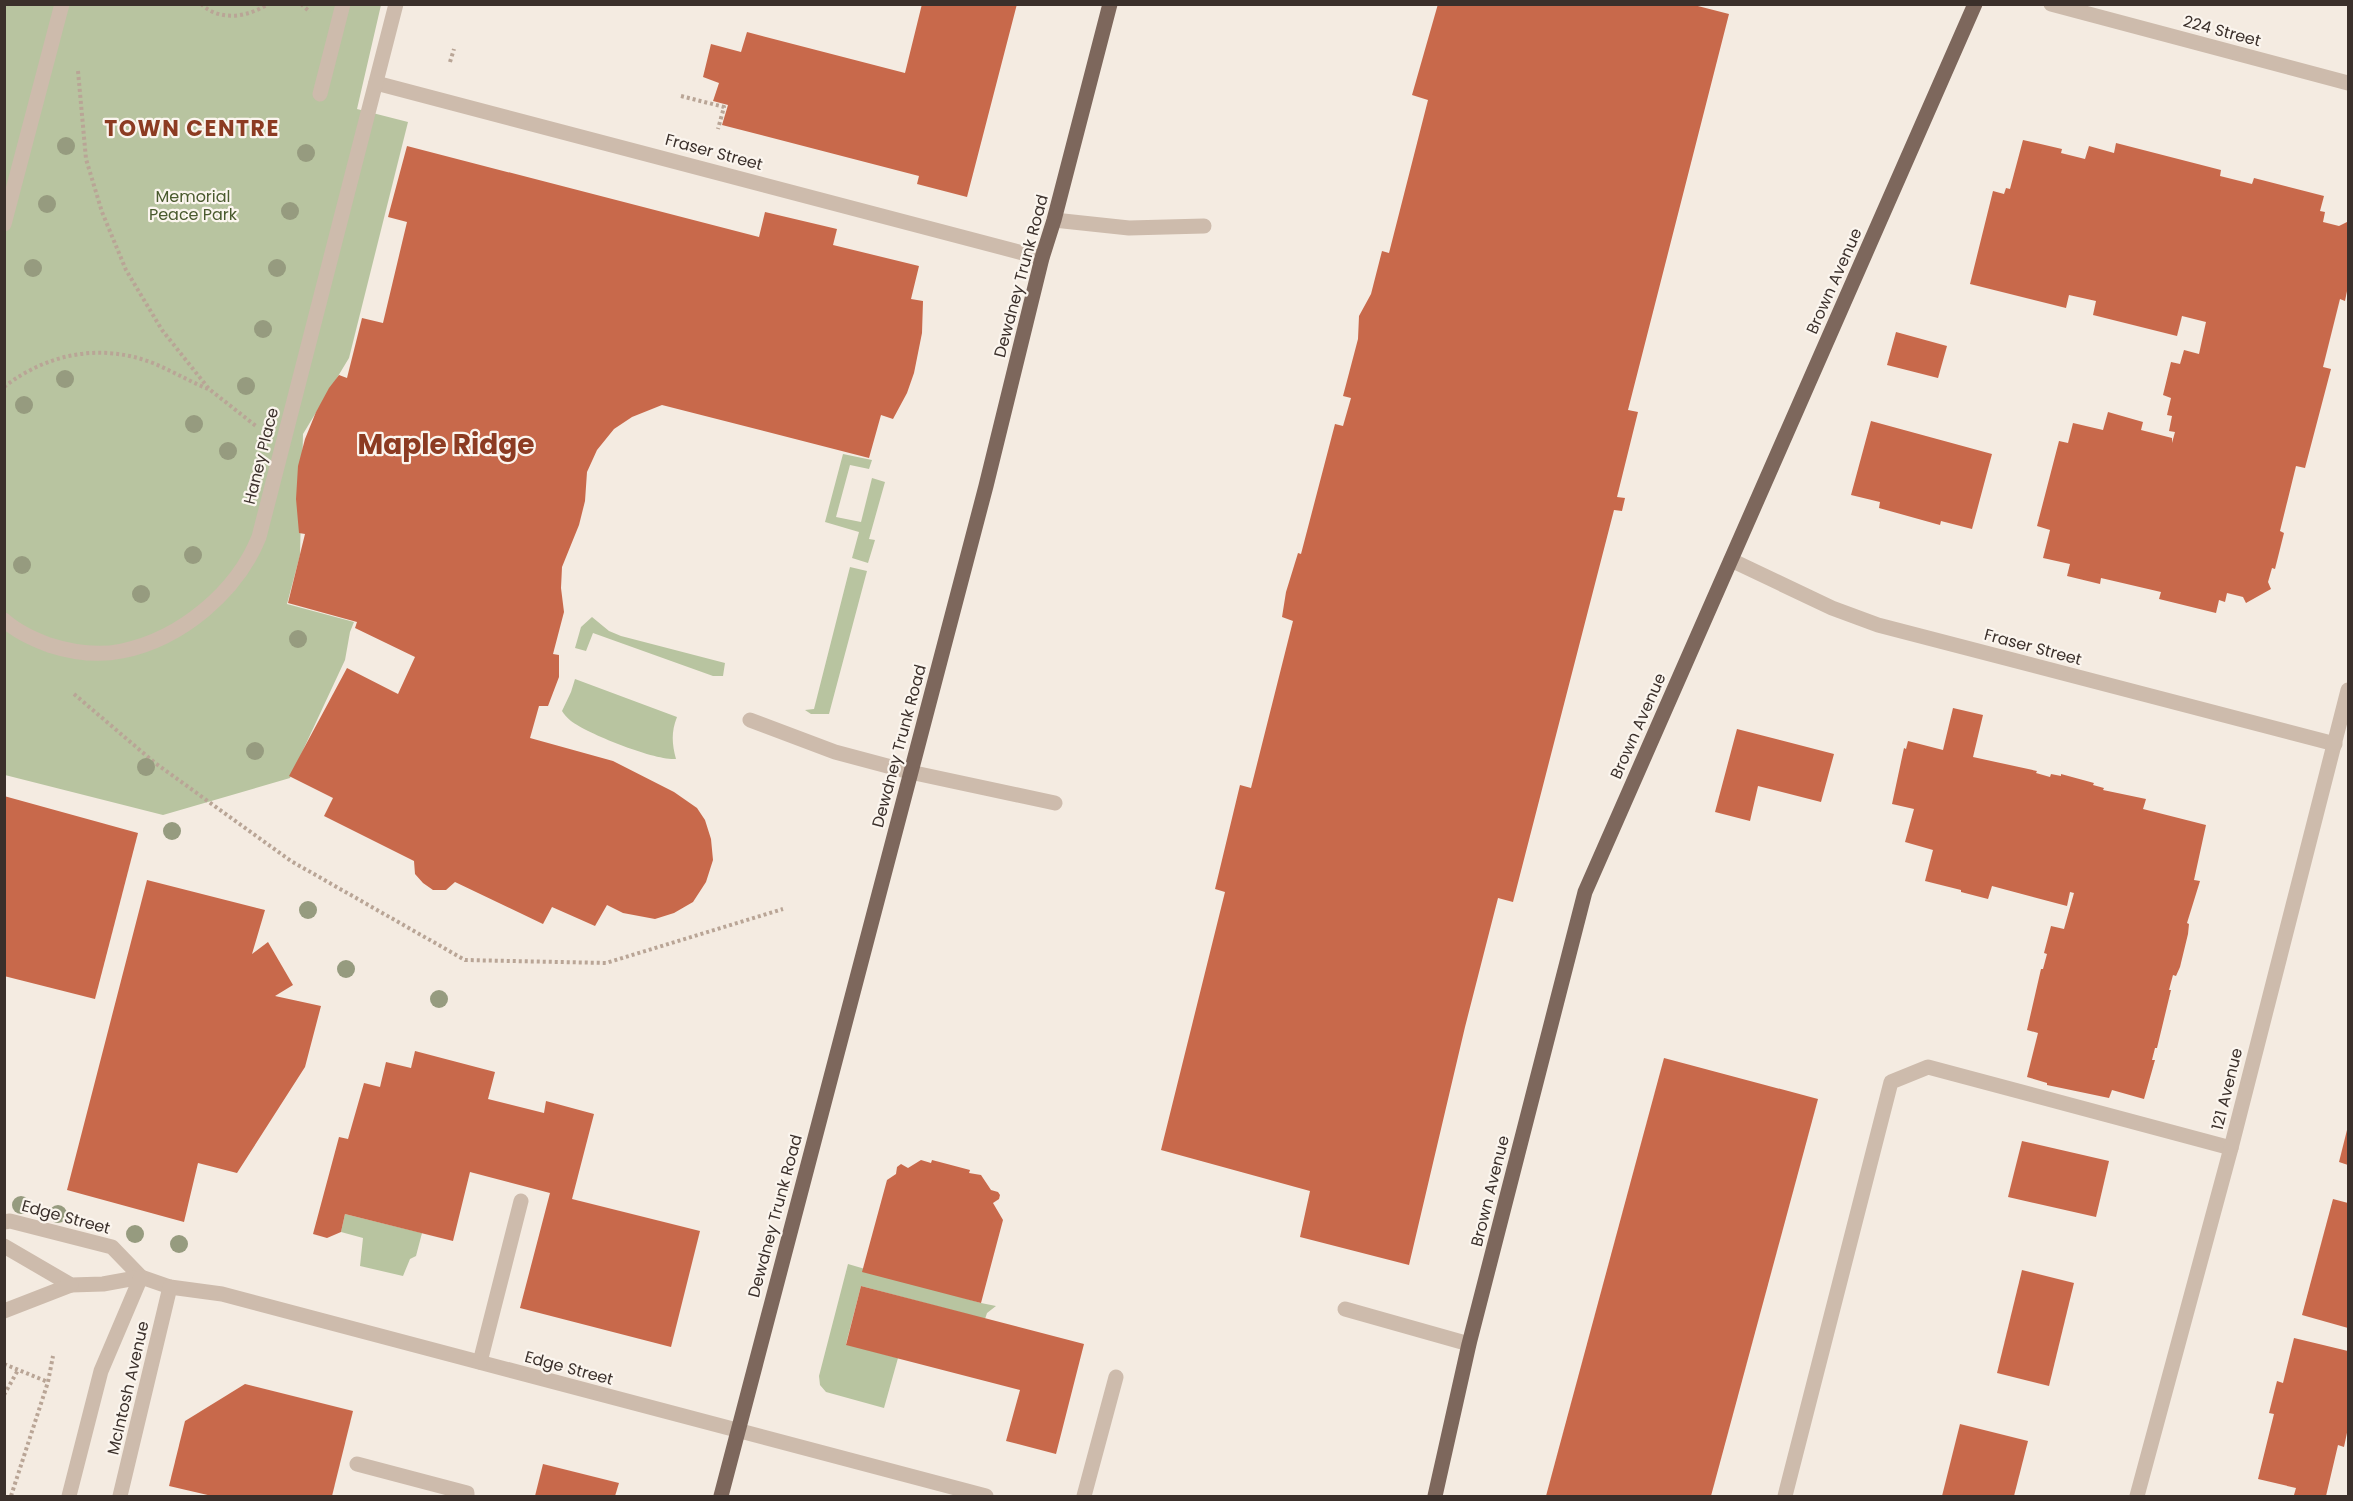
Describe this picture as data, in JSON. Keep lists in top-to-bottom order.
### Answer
{
  "streets": {
    "main road": ["Dewdney Trunk Road", "Brown Avenue"],
    "street": [
      "224 Street",
      "Fraser Street",
      "Haney Place",
      "121 Avenue",
      "Edge Street",
      "McIntosh Avenue"
    ]
  },
  "crossings": [
    ["Fraser Street", "Dewdney Trunk Road"],
    ["Fraser Street", "Brown Avenue"],
    ["Fraser Street", "Haney Place"],
    ["Fraser Street", "121 Avenue"],
    ["Dewdney Trunk Road", "Edge Street"],
    ["Edge Street", "McIntosh Avenue"]
  ],
  "districts": ["TOWN CENTRE", "Maple Ridge"],
  "parks": ["Memorial Peace Park"]
}
